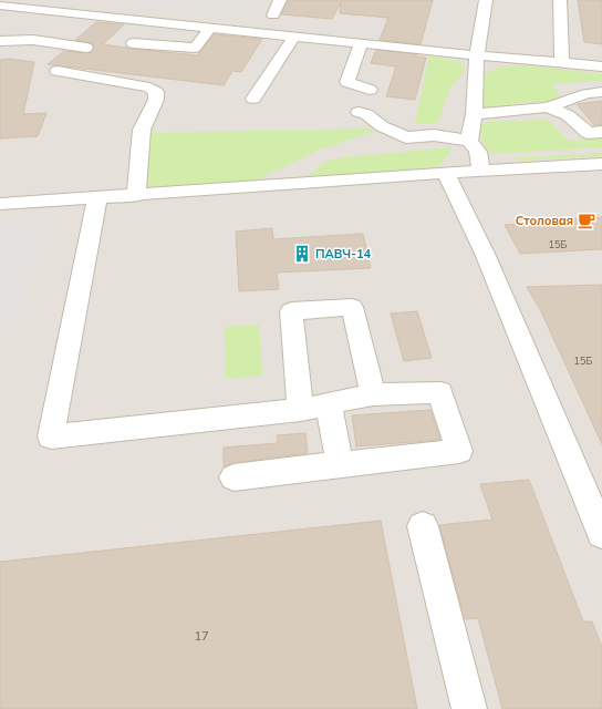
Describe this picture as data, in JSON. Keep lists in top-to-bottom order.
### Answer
{
  "places": {
    "cafe": ["Столовая"],
    "building": ["ПАВЧ-14"]
  },
  "house_numbers": ["15Б", "15Б", "17"]
}
